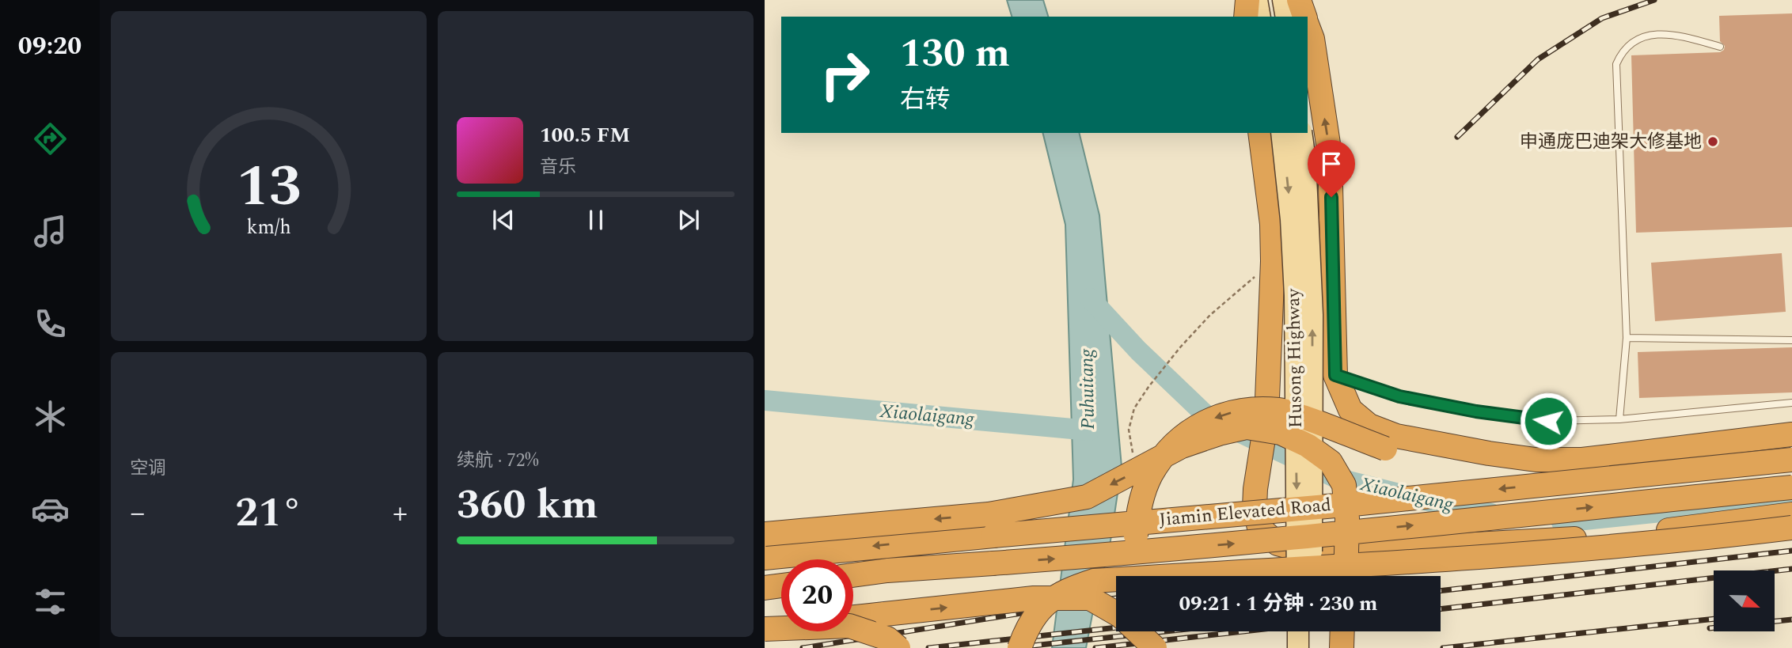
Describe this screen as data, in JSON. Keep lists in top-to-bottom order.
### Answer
{
  "streets": {
    "highway": ["Jiamin Elevated Road"],
    "main road": ["Husong Highway"]
  },
  "water": ["Puhuitang", "Xiaolaigang"],
  "places": ["申通庞巴迪架大修基地"],
  "north": "right",
  "page": {
    "tabs": "09:20",
    "turn": ["130 m", "右转"],
    "song": ["100.5 FM", "音乐"],
    "tile": [
      "空调",
      ["续航 · 72%", "360 km"]
    ],
    "heat": ["−", "21°", "+"],
    "limit": "20",
    "trip": "09:21 · 1 分钟 · 230 m",
    "gauge": ["13", "km/h"]
  }
}
